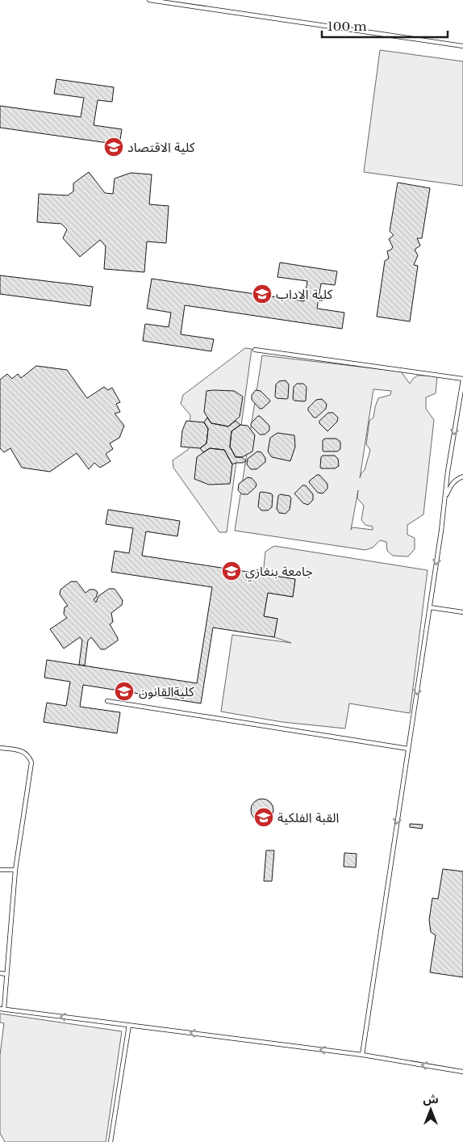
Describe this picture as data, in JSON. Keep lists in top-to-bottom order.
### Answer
{
  "places": {
    "school or university": [
      "كلية الاقتصاد",
      "كلية الاداب",
      "جامعة بنغازي",
      "كليةالقانون",
      "القبة الفلكية"
    ]
  },
  "scale_bar": "100 m",
  "north": "top"
}
